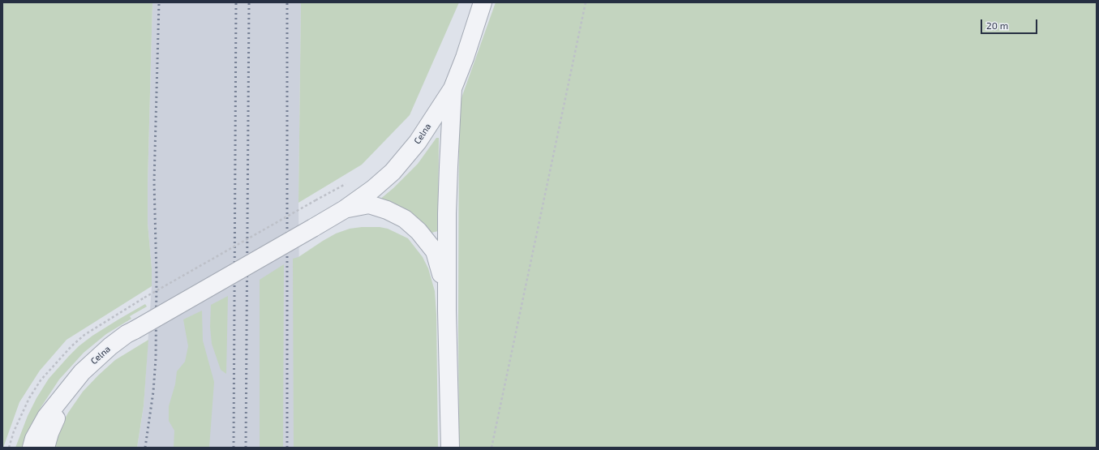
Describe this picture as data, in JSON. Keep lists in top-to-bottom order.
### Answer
{
  "streets": {
    "street": ["Celna"]
  },
  "scale_bar": "20 m"
}
